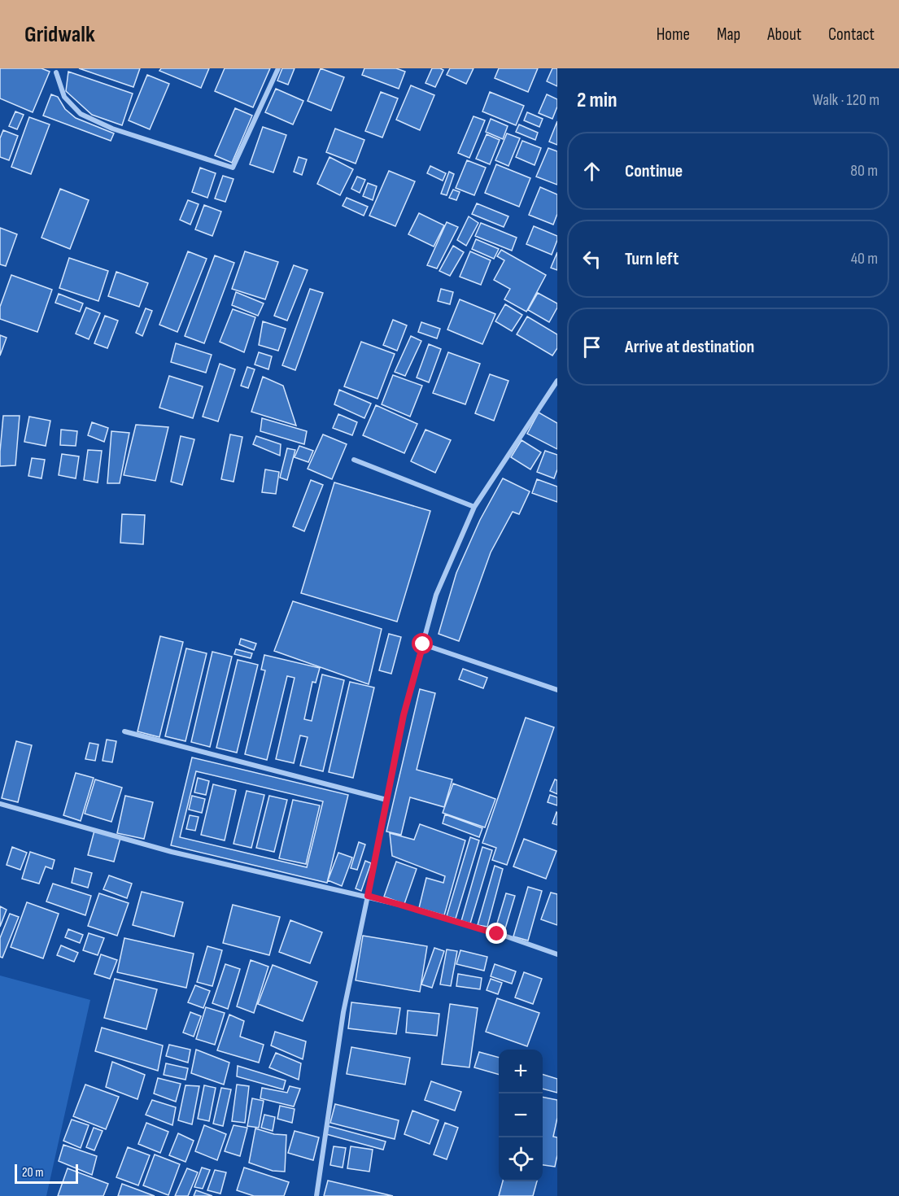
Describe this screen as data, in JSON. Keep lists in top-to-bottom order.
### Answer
{
  "scale_bar": "20 m",
  "page": {
    "header": "Gridwalk",
    "nav": [
      "Home",
      "Map",
      "About",
      "Contact"
    ],
    "heading": ["2 min", "Walk · 120 m"],
    "list": [
      ["Continue", "80 m"],
      ["Turn left", "40 m"],
      "Arrive at destination"
    ],
    "map_buttons": ["+", "−"],
    "scale": "20 m"
  }
}
